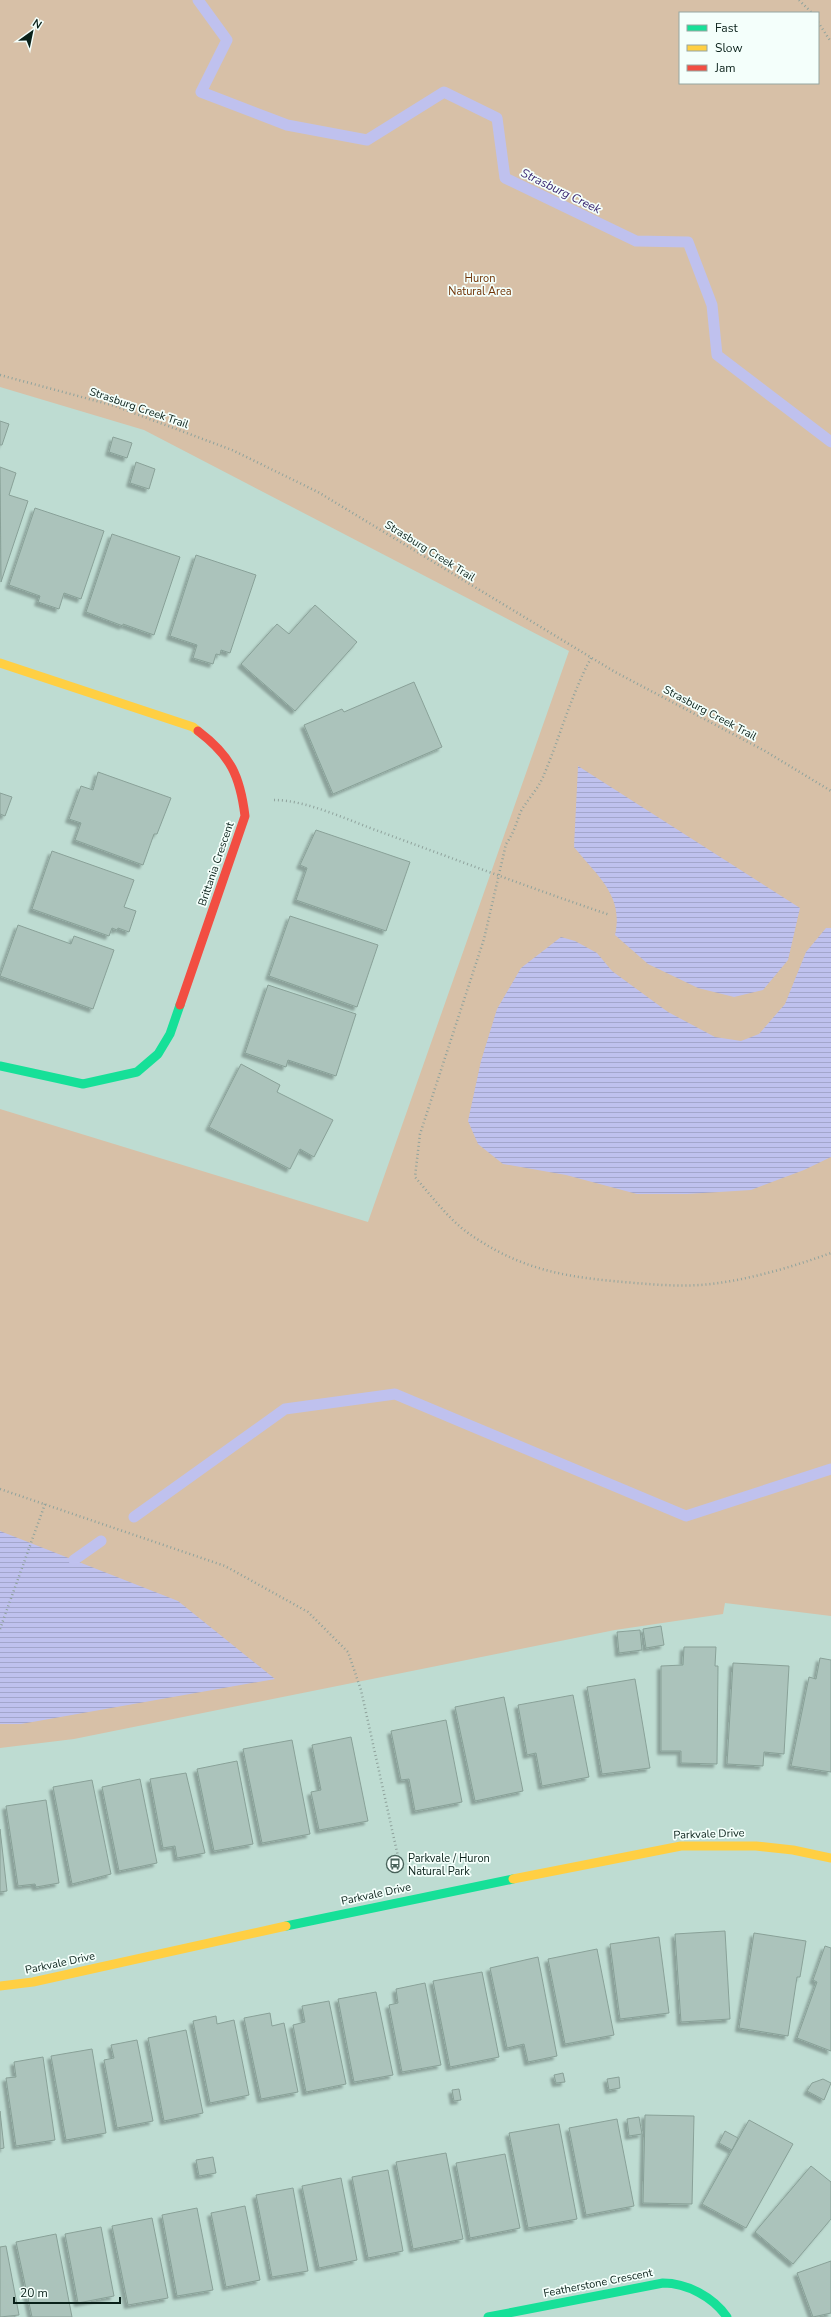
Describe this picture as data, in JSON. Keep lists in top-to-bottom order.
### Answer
{
  "streets": {
    "street": ["Brittania Crescent", "Parkvale Drive", "Featherstone Crescent"],
    "path": ["Strasburg Creek Trail"]
  },
  "water": ["Strasburg Creek"],
  "parks": ["Huron Natural Area"],
  "places": {
    "bus stop": ["Parkvale / Huron Natural Park"]
  },
  "legend": ["Fast", "Slow", "Jam"],
  "scale_bar": "20 m",
  "north": "top right"
}
